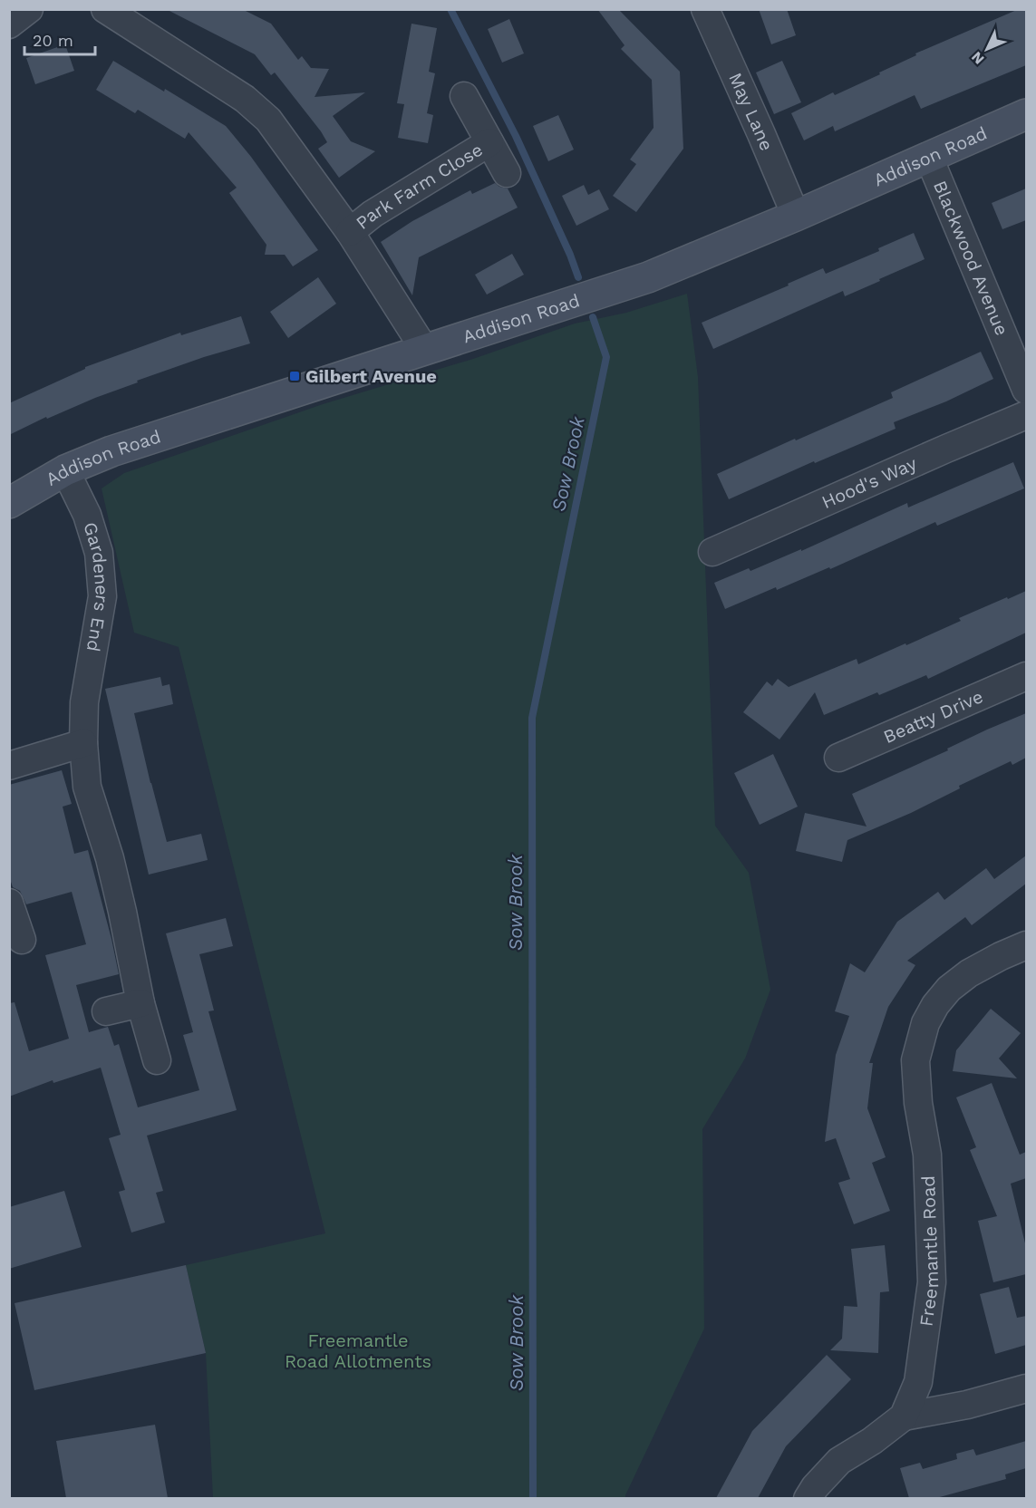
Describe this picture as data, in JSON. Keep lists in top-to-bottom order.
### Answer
{
  "streets": {
    "street": [
      "May Lane",
      "Addison Road",
      "Park Farm Close",
      "Blackwood Avenue",
      "Hood's Way",
      "Gardeners End",
      "Beatty Drive",
      "Freemantle Road"
    ]
  },
  "crossings": [
    ["May Lane", "Addison Road"],
    ["Addison Road", "Blackwood Avenue"],
    ["Addison Road", "Gardeners End"]
  ],
  "water": ["Sow Brook"],
  "parks": ["Freemantle Road Allotments"],
  "places": {
    "transit": ["Gilbert Avenue"]
  },
  "scale_bar": "20 m",
  "north": "bottom left"
}
